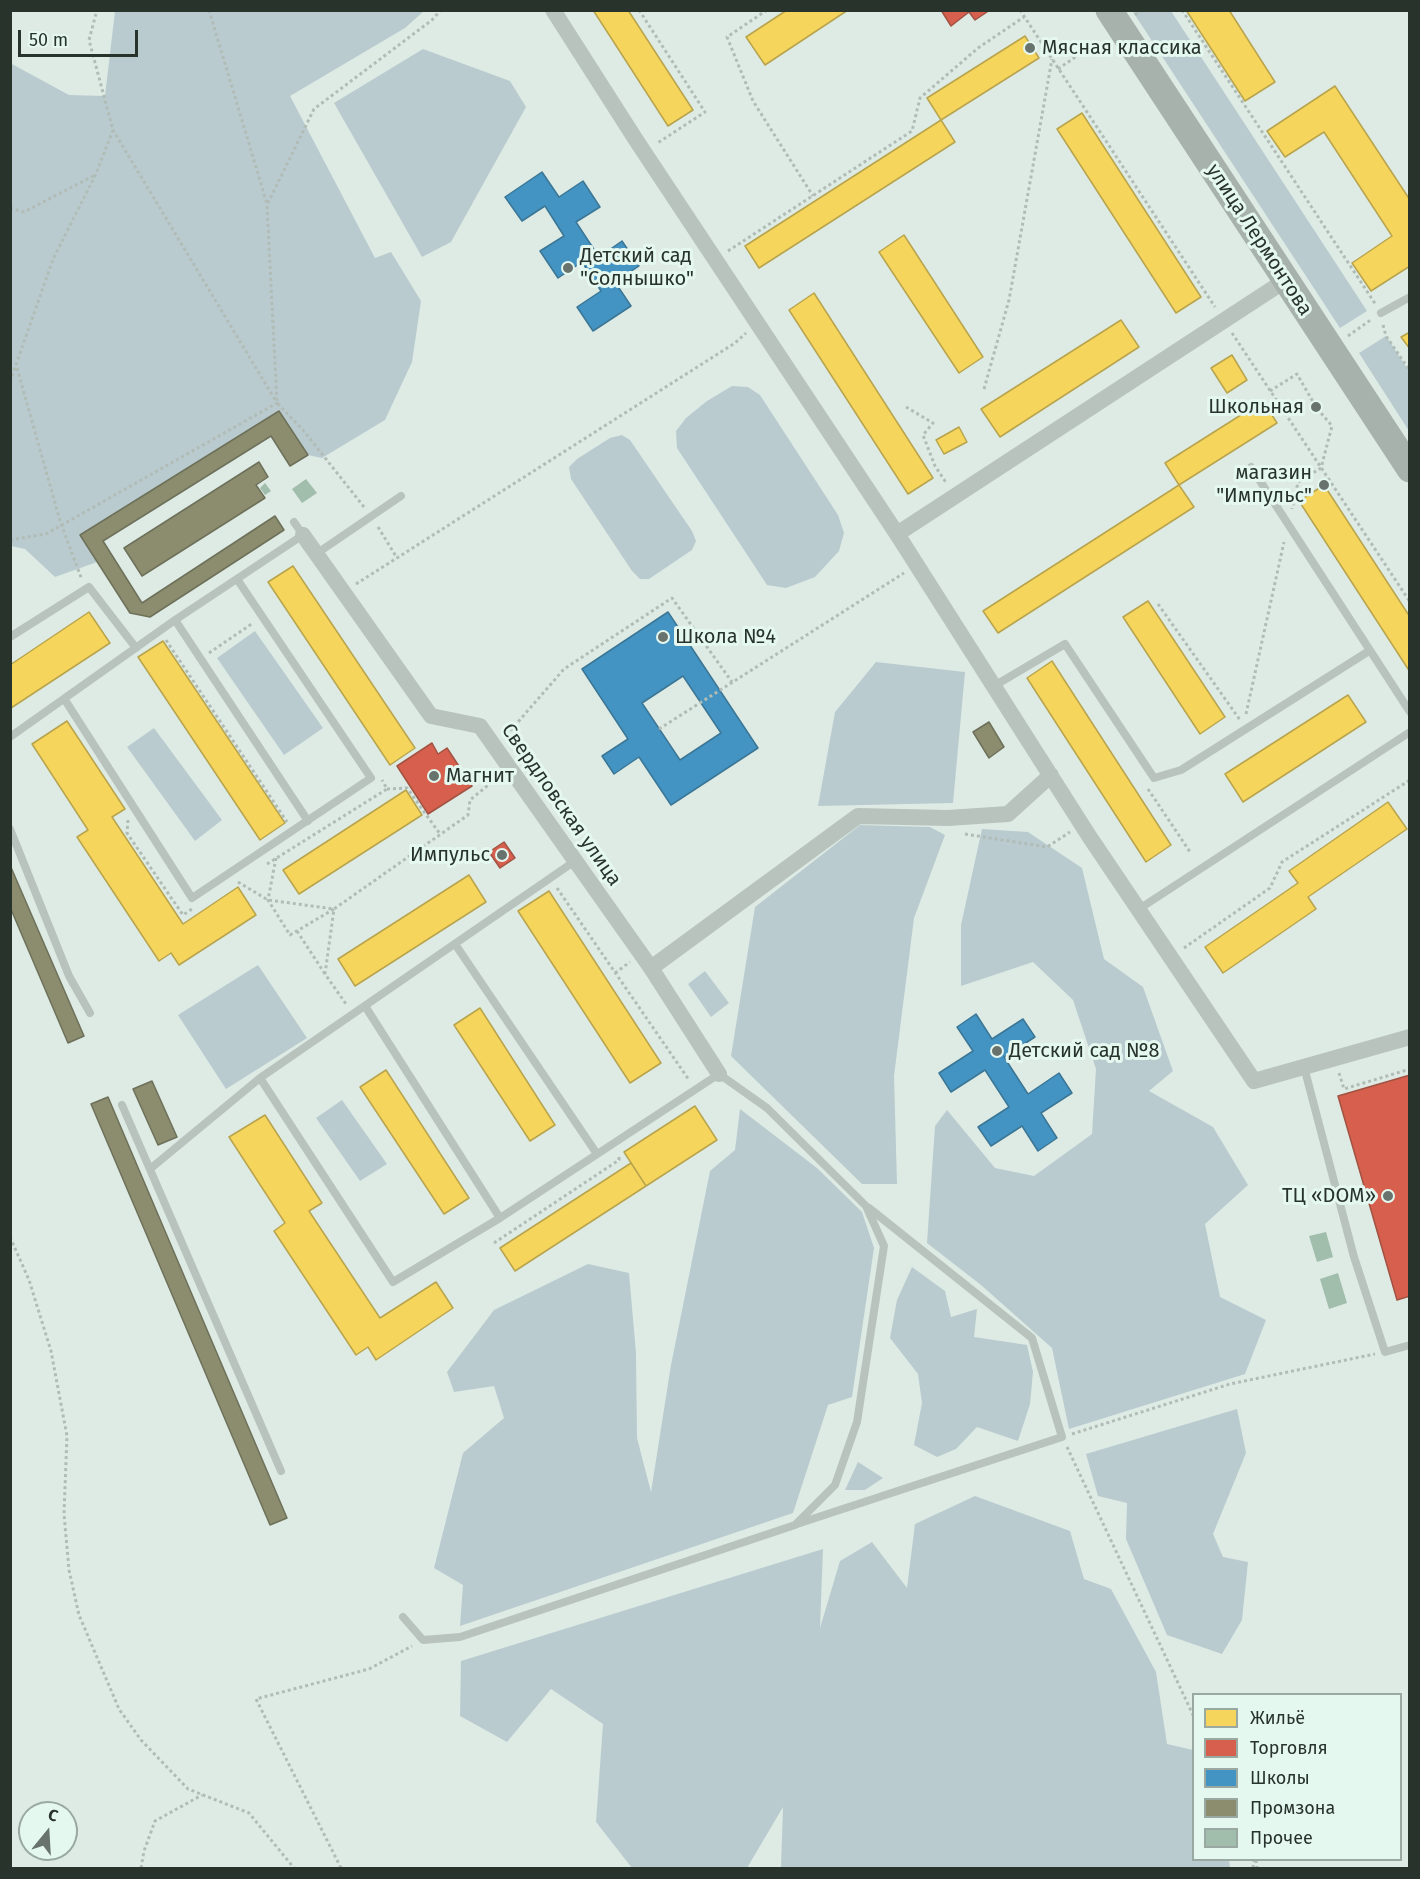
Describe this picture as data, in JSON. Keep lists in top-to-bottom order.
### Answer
{
  "streets": {
    "main road": ["улица Лермонтова"],
    "street": ["Свердловская улица"]
  },
  "places": [
    "Мясная классика",
    "Детский сад \"Солнышко\"",
    "Школьная",
    "магазин \"Импульс\"",
    "Школа №4",
    "Магнит",
    "Импульс",
    "Детский сад №8",
    "ТЦ «DOM»"
  ],
  "legend": [
    "Жильё",
    "Торговля",
    "Школы",
    "Промзона",
    "Прочее"
  ],
  "scale_bar": "50 m",
  "north": "top"
}
